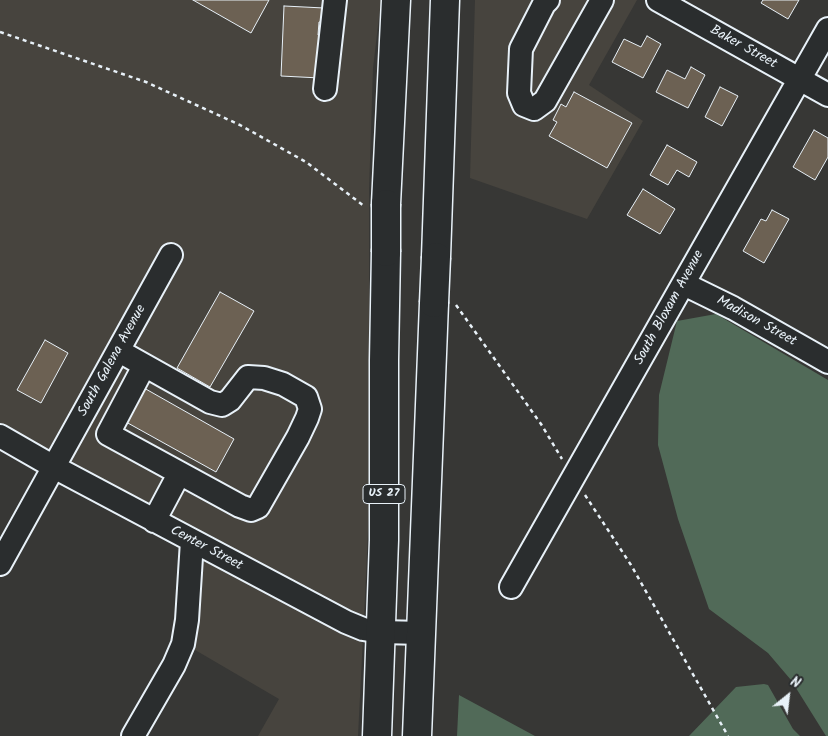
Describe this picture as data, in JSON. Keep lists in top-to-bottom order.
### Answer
{
  "streets": {
    "highway": ["US 27"],
    "street": [
      "Baker Street",
      "South Bloxam Avenue",
      "Madison Street",
      "South Galena Avenue",
      "Center Street"
    ]
  },
  "crossings": [
    ["Baker Street", "South Bloxam Avenue"],
    ["South Bloxam Avenue", "Madison Street"],
    ["South Galena Avenue", "Center Street"],
    ["US 27", "Center Street"]
  ],
  "north": "top right"
}
